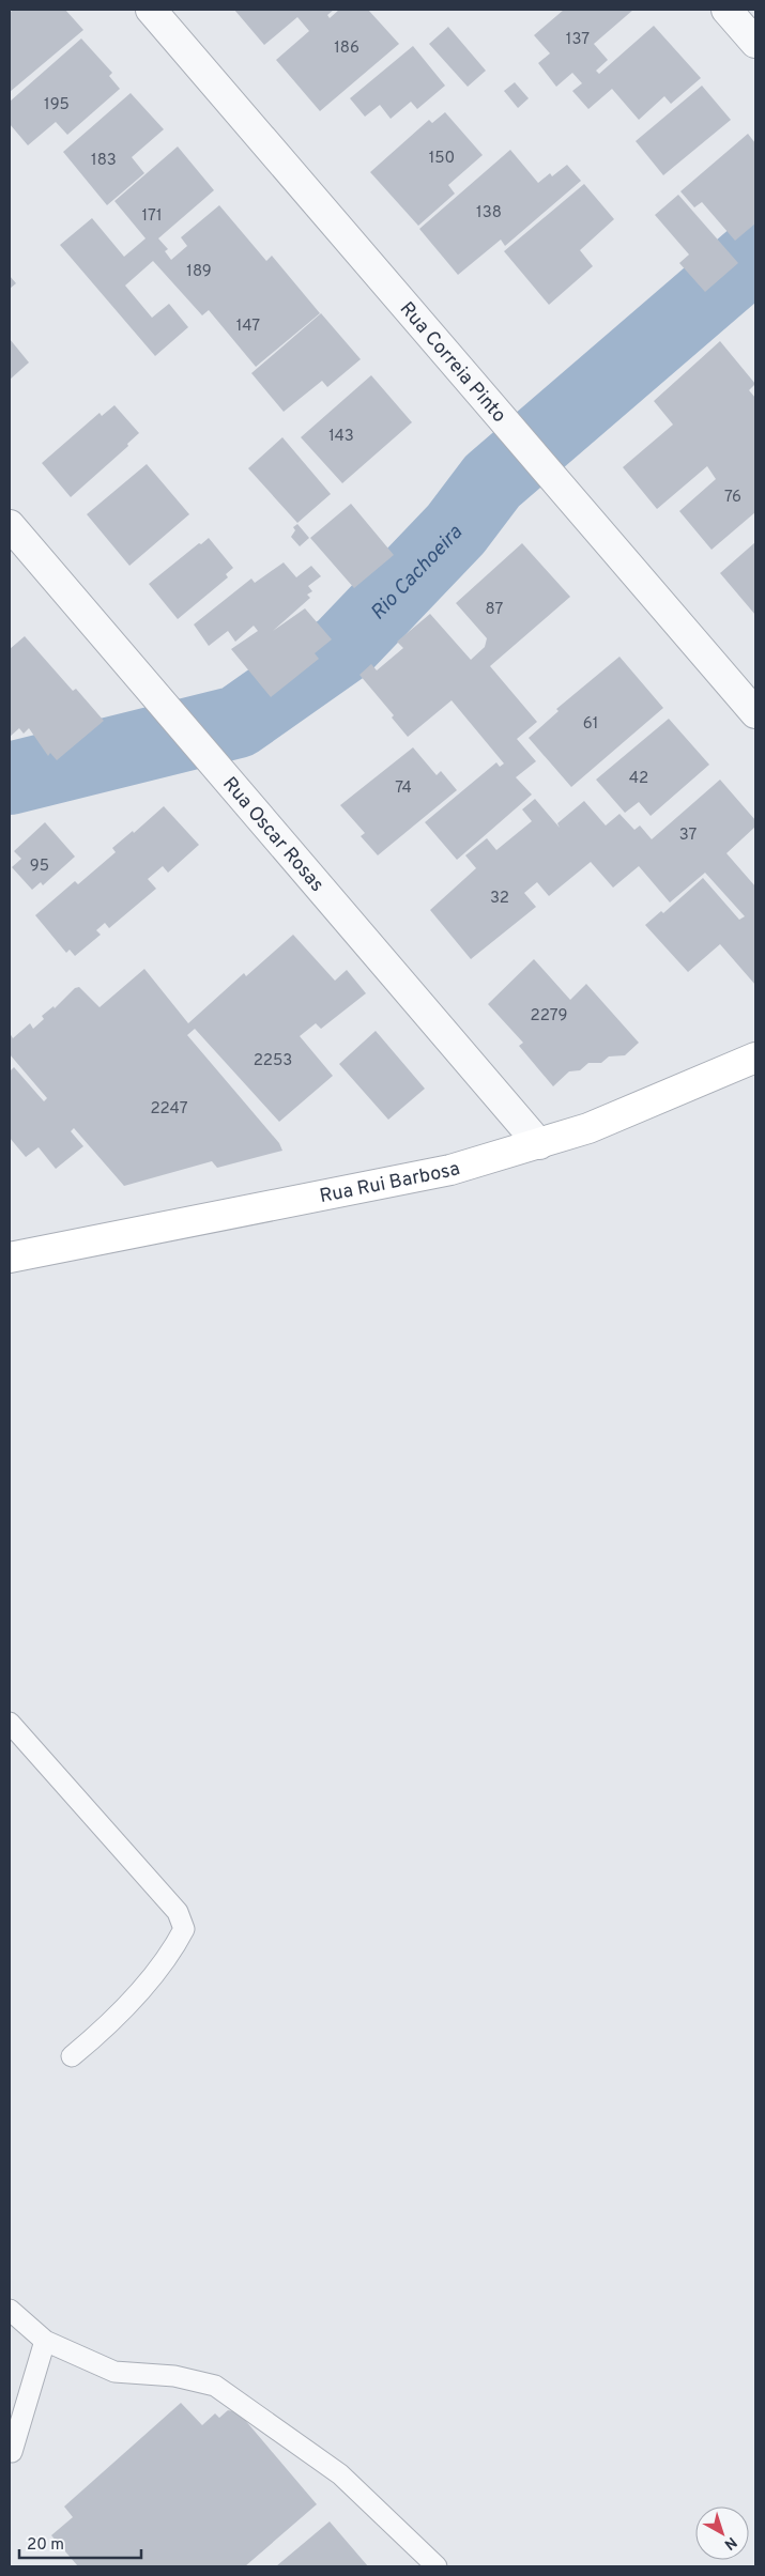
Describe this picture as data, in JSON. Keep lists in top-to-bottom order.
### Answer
{
  "streets": {
    "main road": ["Rua Rui Barbosa"],
    "street": ["Rua Correia Pinto", "Rua Oscar Rosas"]
  },
  "crossings": [
    ["Rua Oscar Rosas", "Rua Rui Barbosa"]
  ],
  "water": ["Rio Cachoeira"],
  "house_numbers": [
    "137",
    "186",
    "195",
    "150",
    "183",
    "138",
    "171",
    "189",
    "147",
    "143",
    "76",
    "87",
    "61",
    "42",
    "74",
    "37",
    "95",
    "32",
    "2279",
    "2253",
    "2247"
  ],
  "scale_bar": "20 m",
  "north": "bottom right"
}
